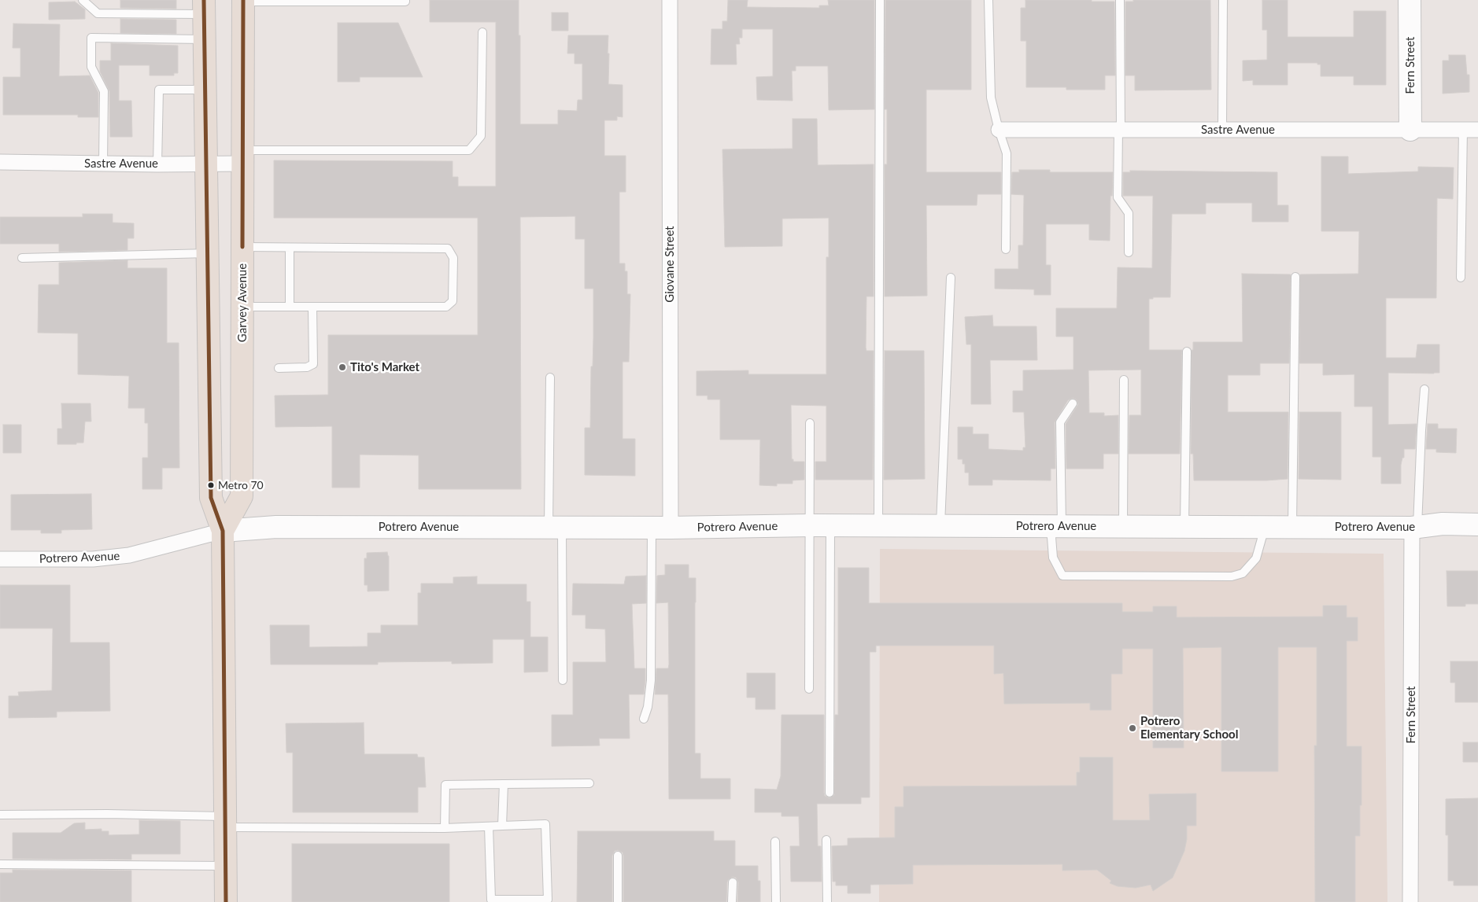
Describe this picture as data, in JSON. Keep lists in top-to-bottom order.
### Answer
{
  "streets": {
    "main road": ["Garvey Avenue"],
    "street": [
      "Fern Street",
      "Sastre Avenue",
      "Giovane Street",
      "Potrero Avenue"
    ]
  },
  "crossings": [
    ["Fern Street", "Sastre Avenue"],
    ["Fern Street", "Potrero Avenue"],
    ["Sastre Avenue", "Garvey Avenue"],
    ["Giovane Street", "Potrero Avenue"],
    ["Garvey Avenue", "Potrero Avenue"]
  ],
  "places": ["Tito's Market", "Metro 70", "Potrero Elementary School"]
}
